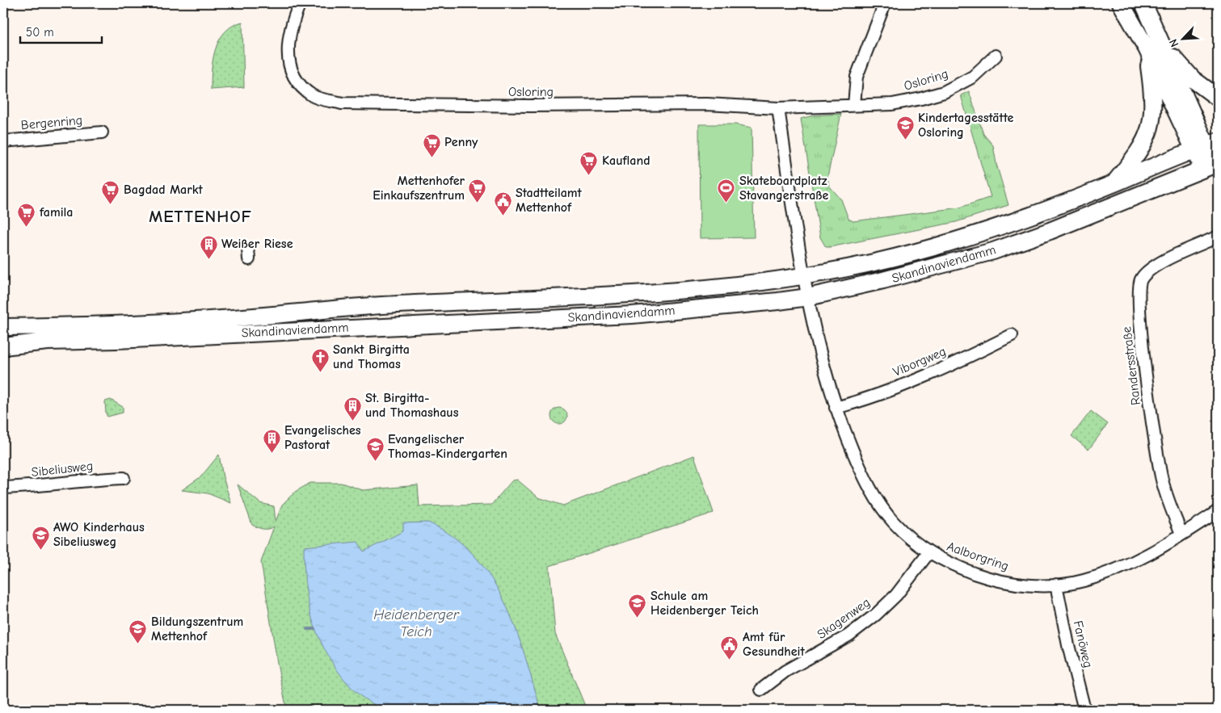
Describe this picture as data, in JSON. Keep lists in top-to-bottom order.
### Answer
{
  "streets": {
    "main road": ["Skandinaviendamm"],
    "street": [
      "Osloring",
      "Bergenring",
      "Viborgweg",
      "Randersstraße",
      "Sibeliusweg",
      "Aalborgring",
      "Skagenweg",
      "Fanöweg"
    ]
  },
  "crossings": [
    ["Osloring", "Aalborgring"],
    ["Skandinaviendamm", "Aalborgring"],
    ["Viborgweg", "Aalborgring"],
    ["Randersstraße", "Aalborgring"],
    ["Aalborgring", "Skagenweg"],
    ["Aalborgring", "Fanöweg"]
  ],
  "districts": ["METTENHOF"],
  "water": ["Heidenberger Teich"],
  "places": {
    "school or university": [
      "Kindertagesstätte Osloring",
      "Evangelischer Thomas-Kindergarten",
      "AWO Kinderhaus Sibeliusweg",
      "Schule am Heidenberger Teich",
      "Bildungszentrum Mettenhof"
    ],
    "supermarket": [
      "Penny",
      "Kaufland",
      "Mettenhofer Einkaufszentrum",
      "Bagdad Markt",
      "famila"
    ],
    "sports": ["Skateboardplatz Stavangerstraße"],
    "public building": ["Stadtteilamt Mettenhof", "Amt für Gesundheit"],
    "building": ["Weißer Riese", "St. Birgitta- und Thomashaus", "Evangelisches Pastorat"],
    "church": ["Sankt Birgitta und Thomas"]
  },
  "scale_bar": "50 m",
  "north": "bottom left"
}
